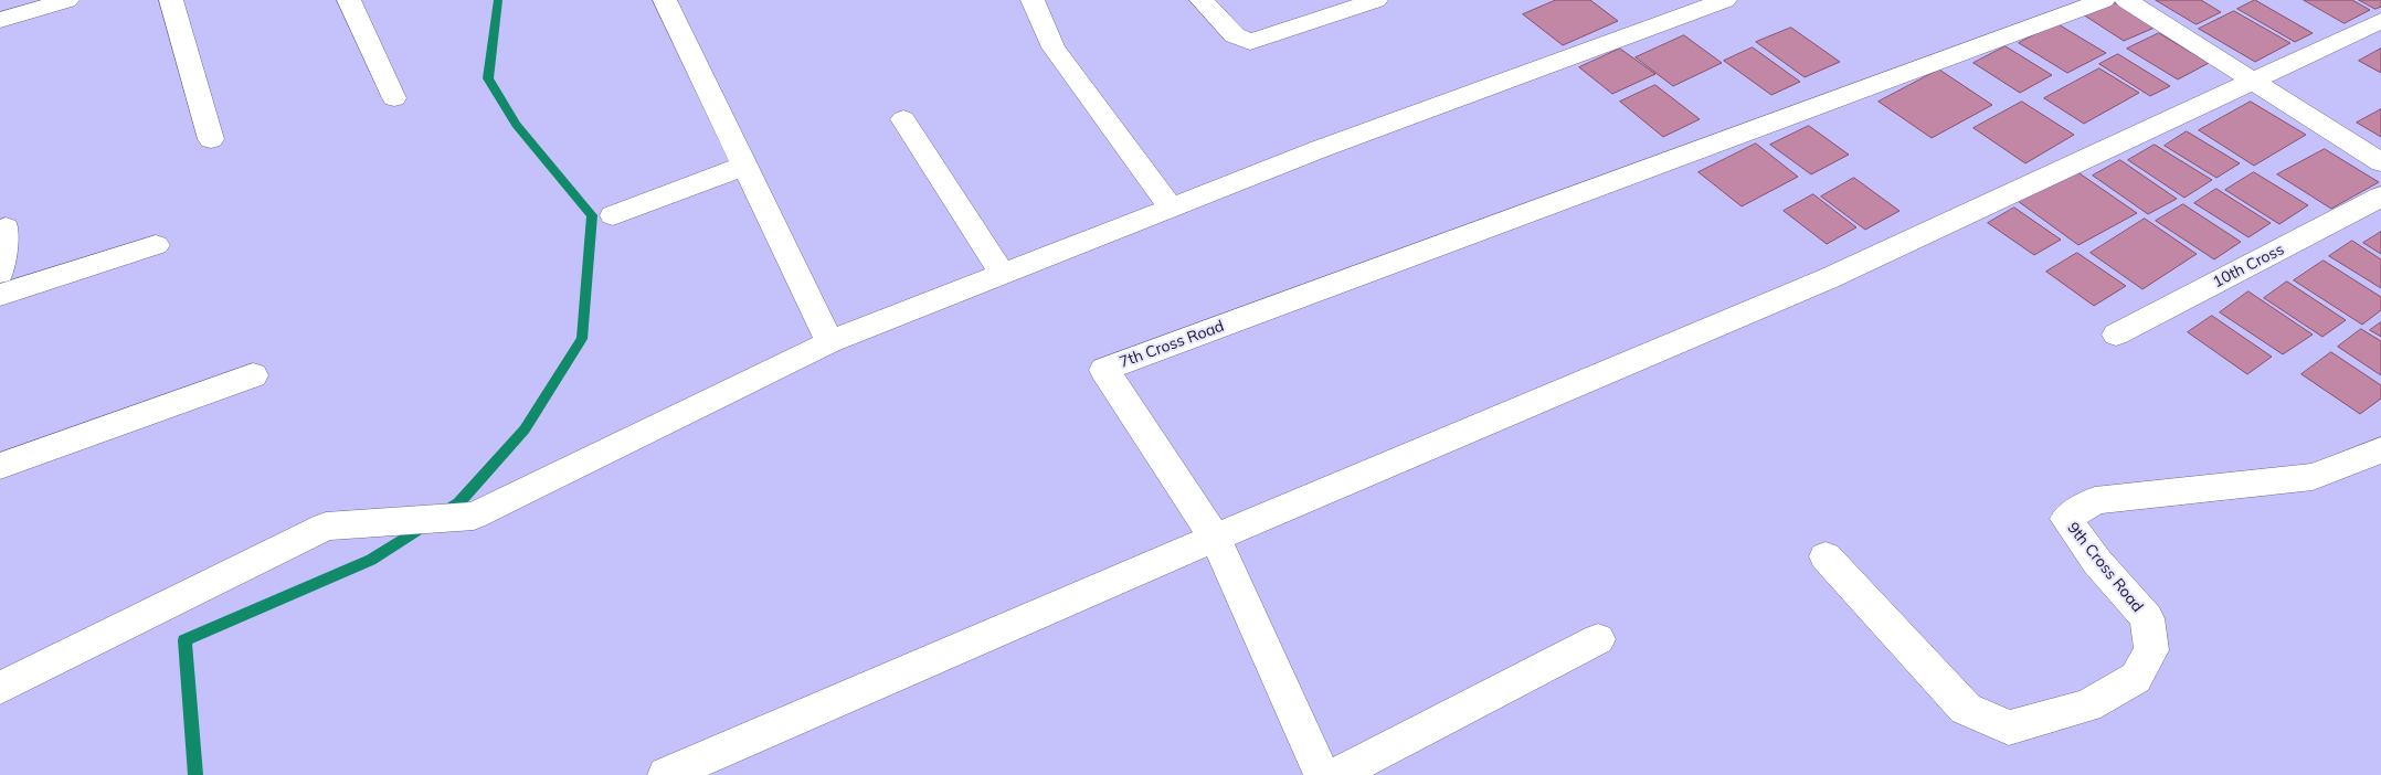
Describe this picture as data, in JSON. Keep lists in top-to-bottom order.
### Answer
{
  "streets": {
    "street": ["10th Cross", "7th Cross Road", "9th Cross Road"]
  }
}
